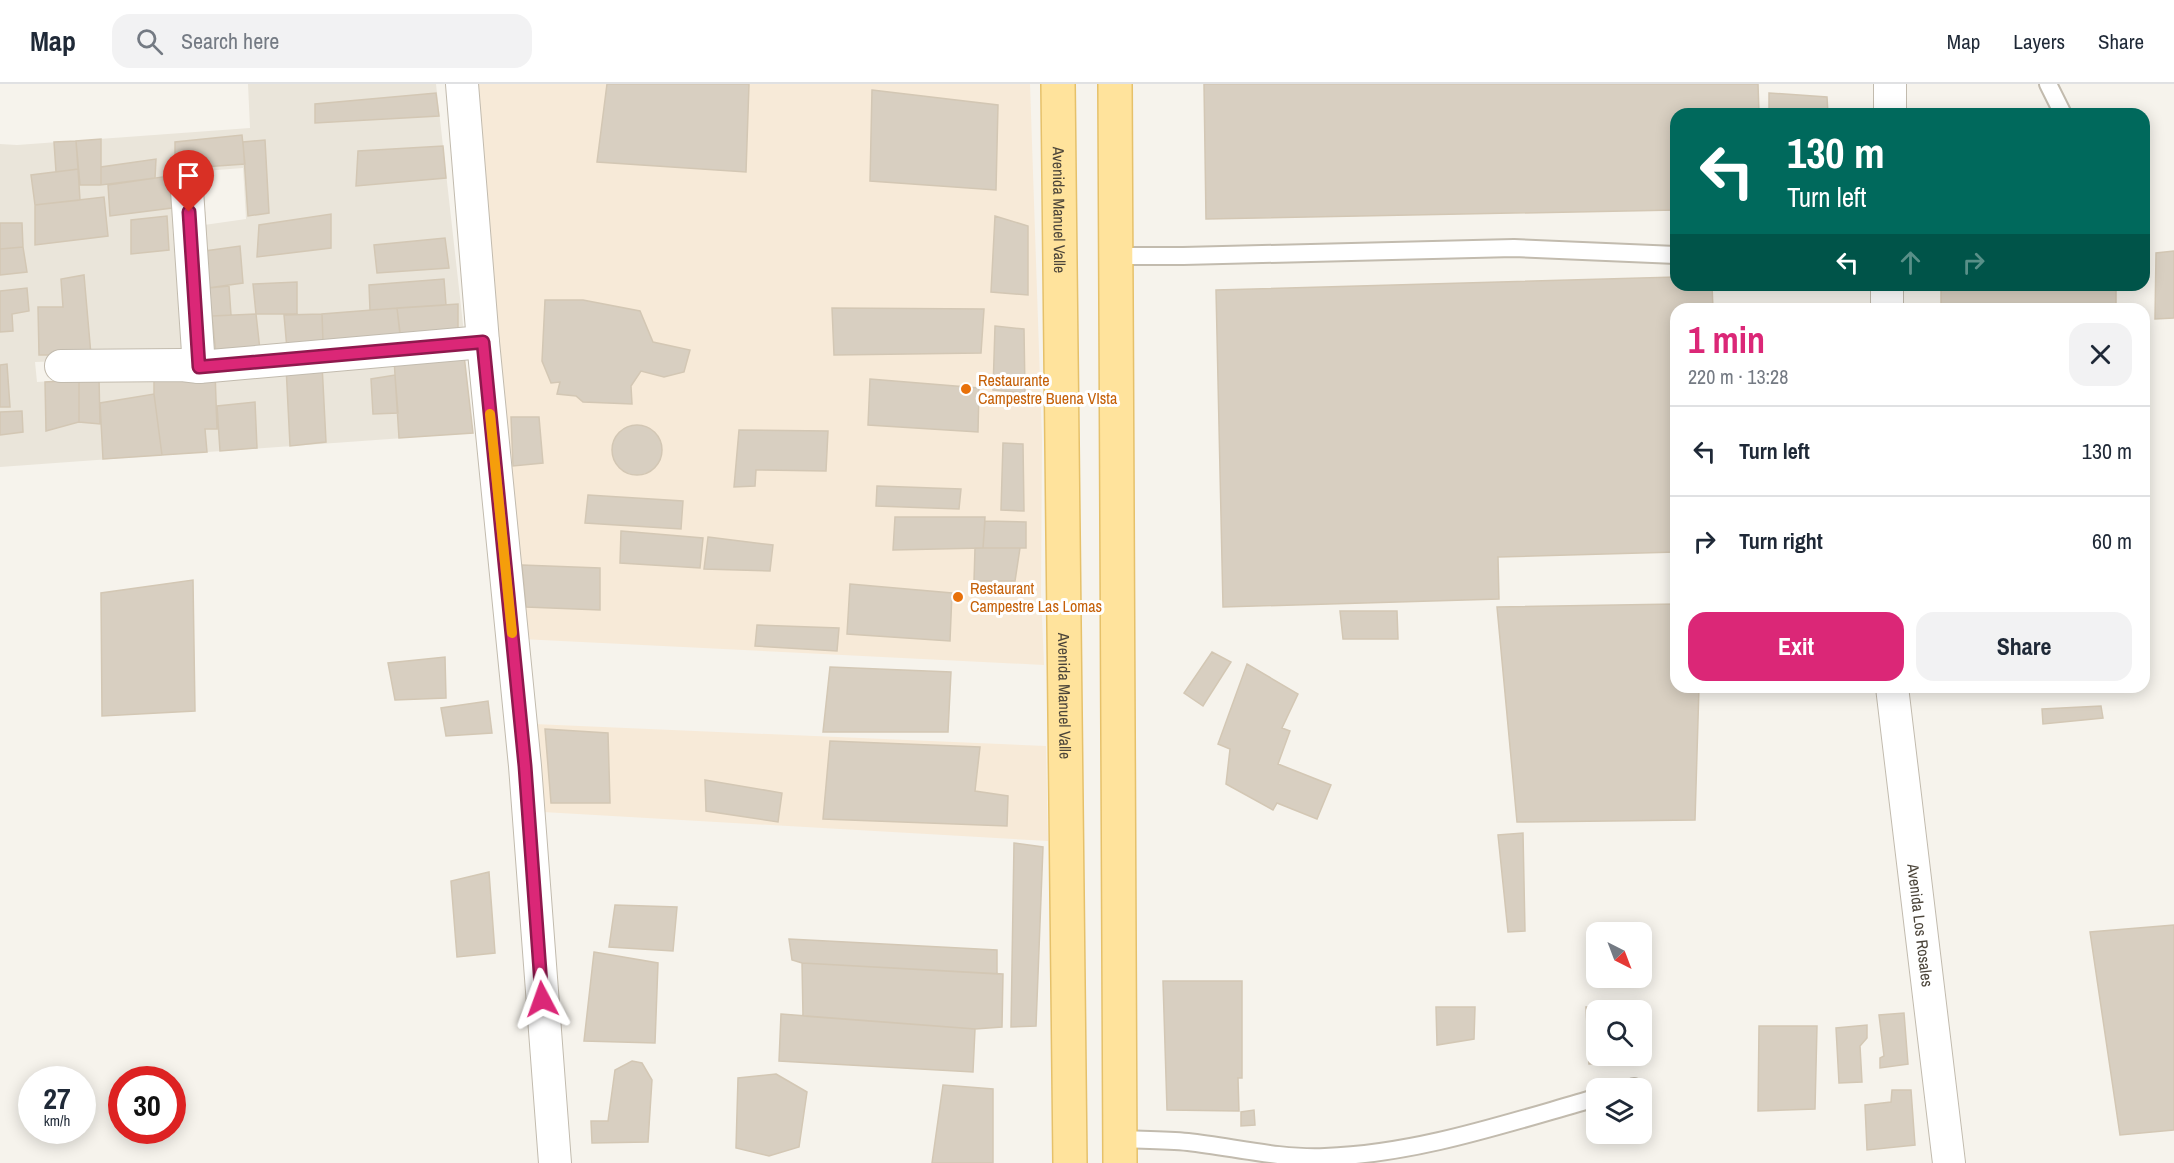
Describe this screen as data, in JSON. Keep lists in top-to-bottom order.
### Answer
{
  "streets": {
    "main road": ["Avenida Manuel Valle"],
    "street": ["Avenida Los Rosales"]
  },
  "places": ["Restaurante Campestre Buena VIsta", "Restaurant Campestre Las Lomas"],
  "north": "bottom right",
  "page": {
    "header": "Map",
    "search": "Search here",
    "nav": ["Map", "Layers", "Share"],
    "turn": ["130 m", "Turn left"],
    "heading": ["1 min", "220 m · 13:28"],
    "list": [
      {
        "name": "Turn left",
        "value": "130 m"
      },
      {
        "name": "Turn right",
        "value": "60 m"
      }
    ],
    "buttons": ["Exit", "Share"],
    "speed": "27 km/h",
    "limit": "30"
  }
}
